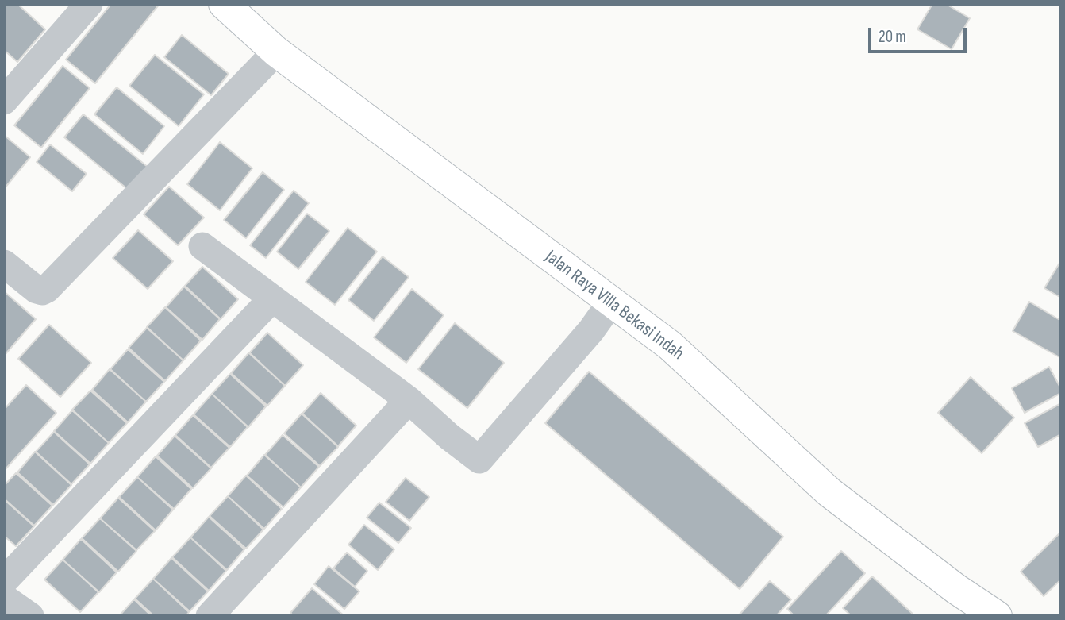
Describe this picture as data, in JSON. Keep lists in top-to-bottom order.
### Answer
{
  "streets": {
    "main road": ["Jalan Raya Villa Bekasi Indah"]
  },
  "scale_bar": "20 m"
}
